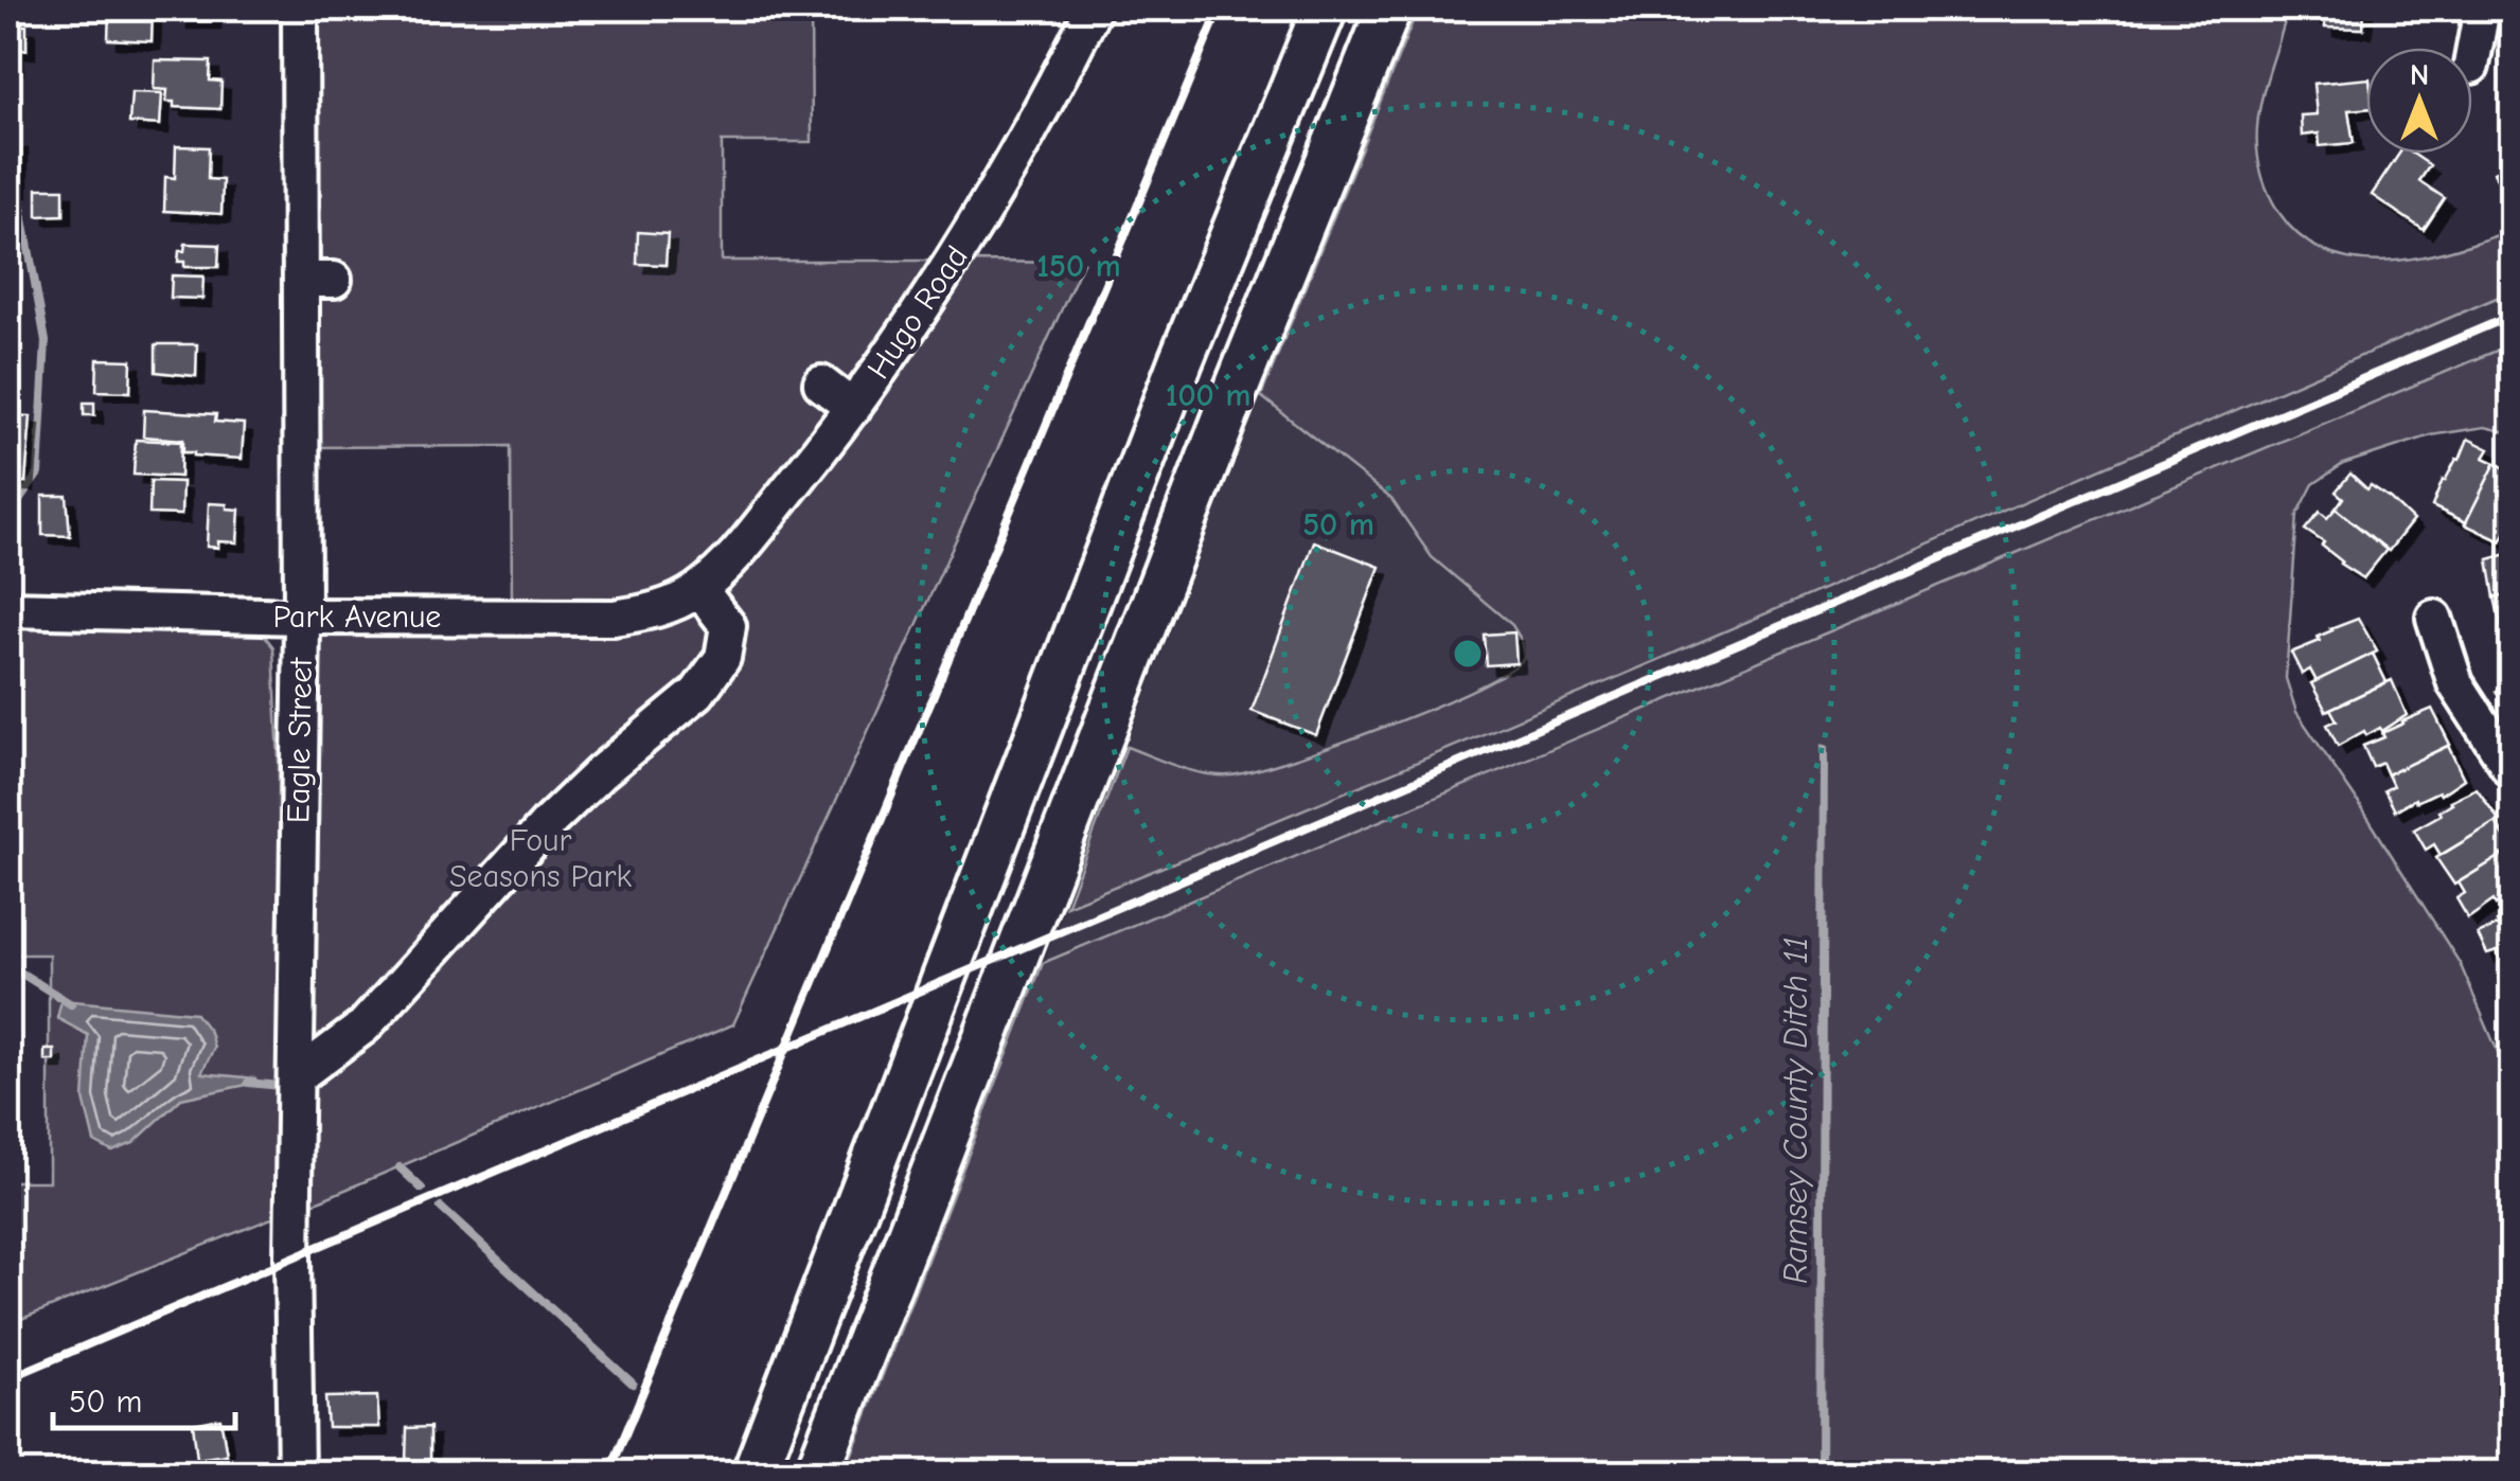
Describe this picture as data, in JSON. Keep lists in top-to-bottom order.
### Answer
{
  "streets": {
    "street": ["Hugo Road", "Park Avenue", "Eagle Street"]
  },
  "crossings": [
    ["Hugo Road", "Park Avenue"],
    ["Park Avenue", "Eagle Street"]
  ],
  "water": ["Ramsey County Ditch 11"],
  "parks": ["Four Seasons Park"],
  "scale_bar": "50 m",
  "north": "top",
  "rings": ["150 m", "100 m", "50 m"]
}
